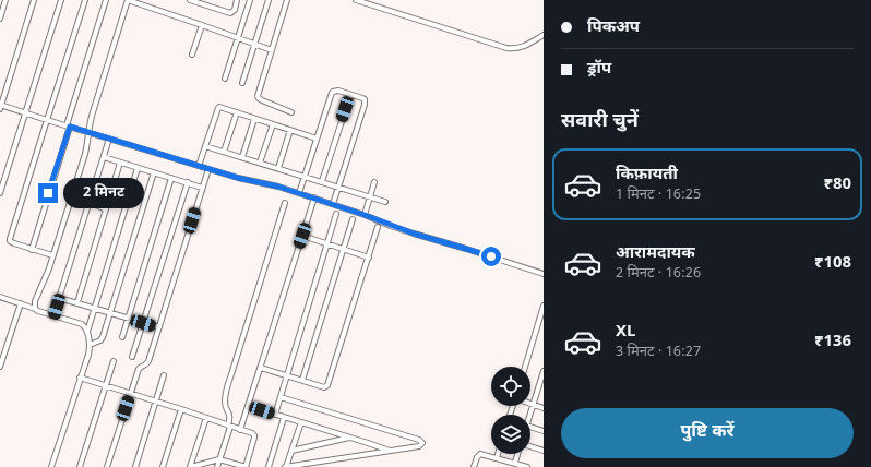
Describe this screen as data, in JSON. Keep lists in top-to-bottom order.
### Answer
{
  "page": {
    "banner": ["पिकअप", "ड्रॉप"],
    "heading": "सवारी चुनें",
    "list": [
      {
        "name": "किफ़ायती",
        "note": "1 मिनट · 16:25",
        "value": "₹80"
      },
      {
        "name": "आरामदायक",
        "note": "2 मिनट · 16:26",
        "value": "₹108"
      },
      {
        "name": "XL",
        "note": "3 मिनट · 16:27",
        "value": "₹136"
      }
    ],
    "bubble": "2 मिनट",
    "buttons": "पुष्टि करें"
  }
}
